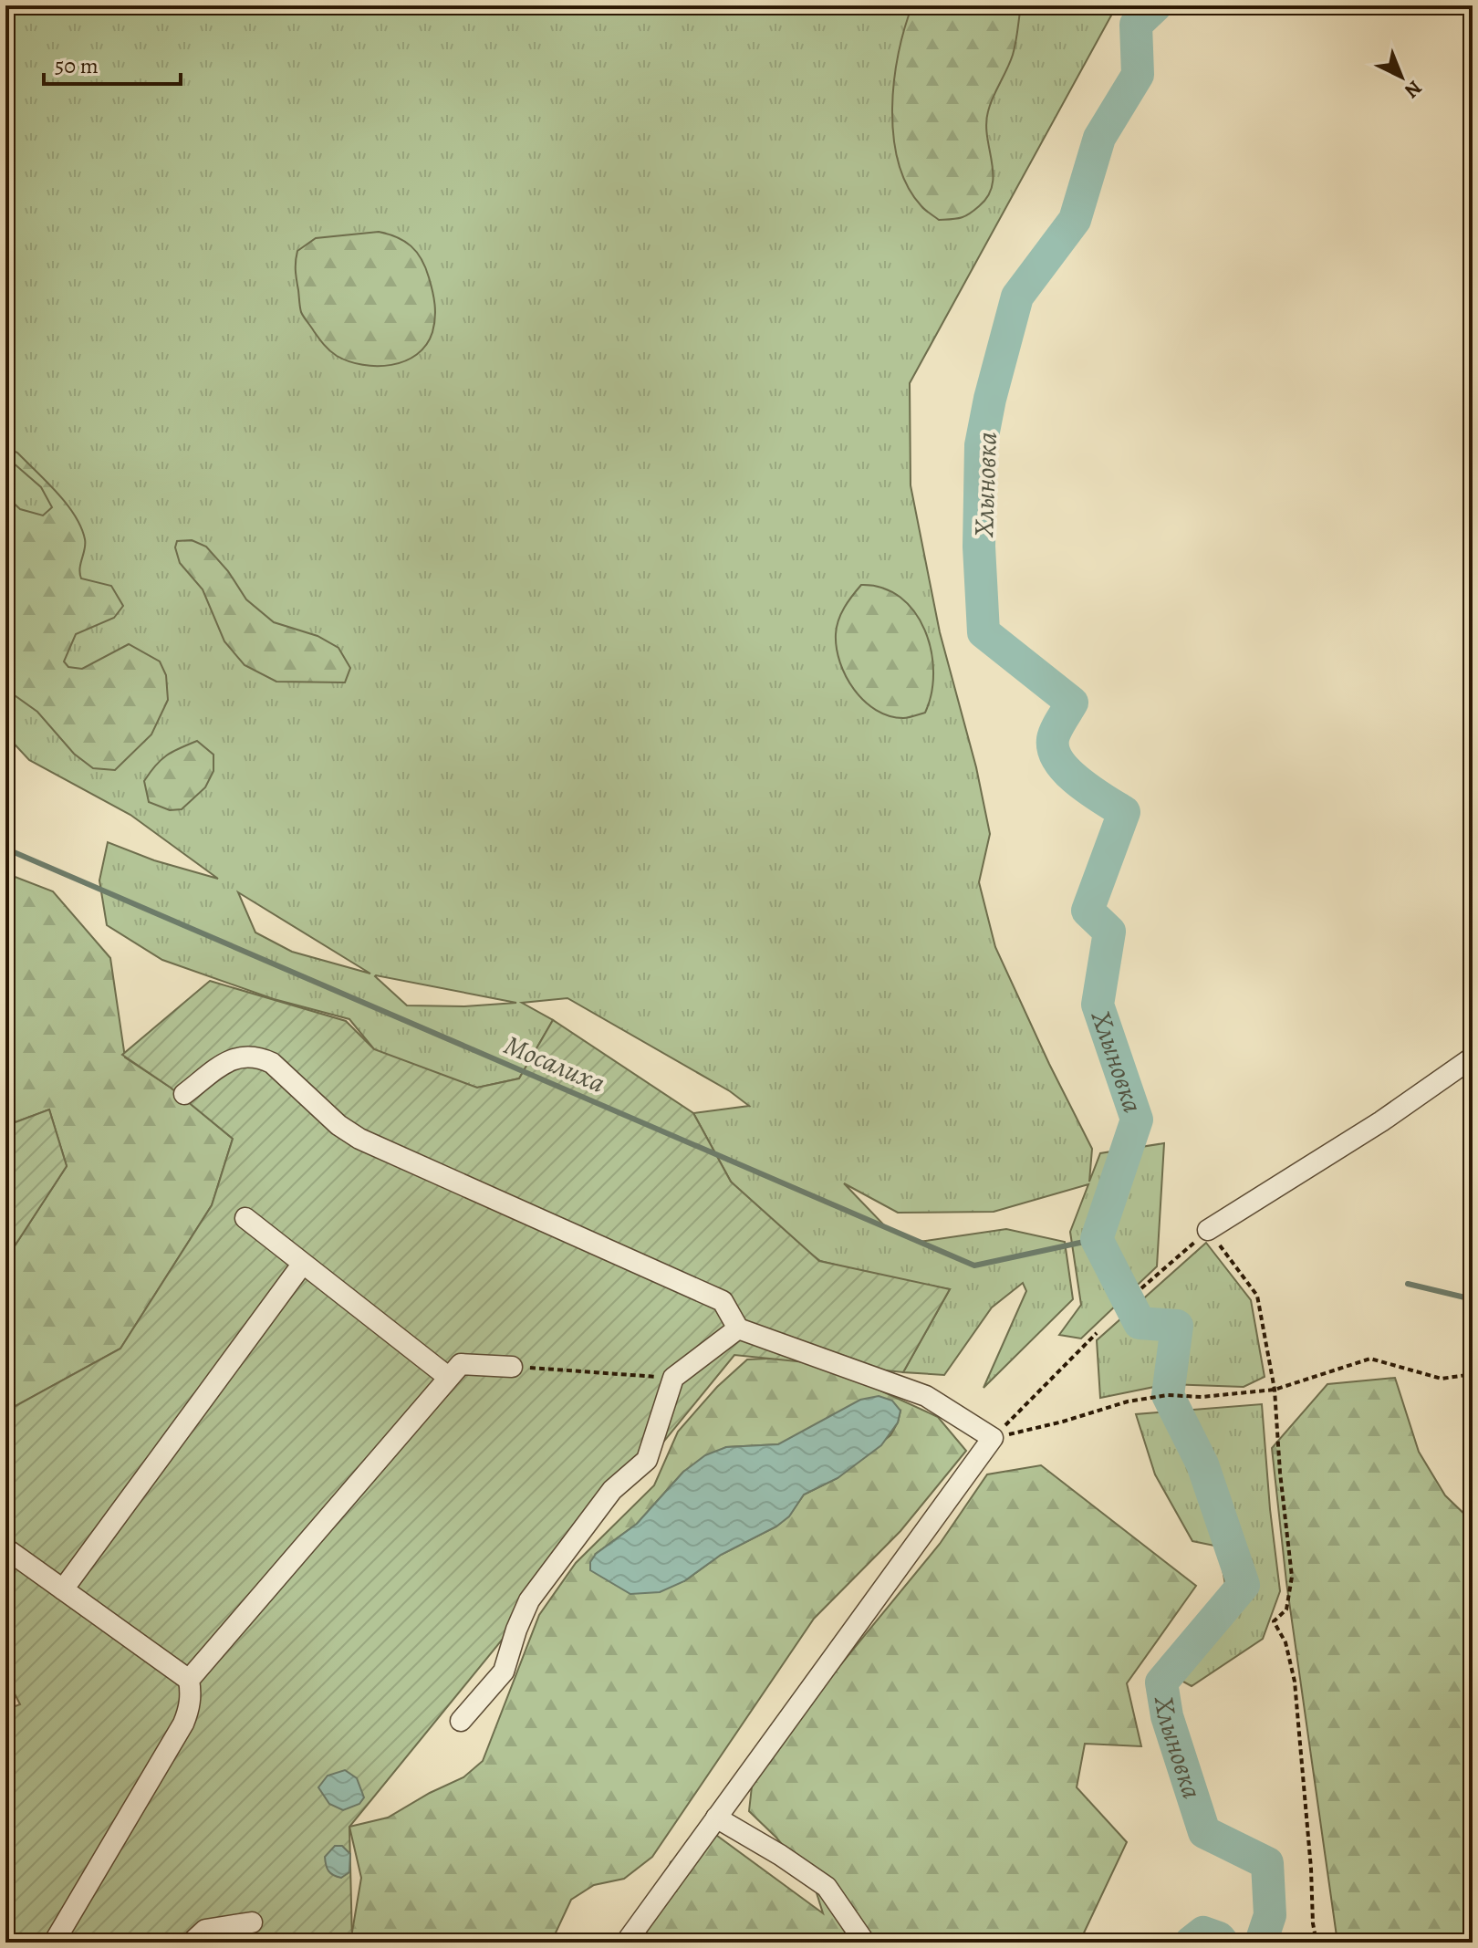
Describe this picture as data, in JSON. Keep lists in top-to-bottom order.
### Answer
{
  "water": ["Хлыновка", "Мосалиха"],
  "scale_bar": "50 m",
  "north": "bottom right"
}
